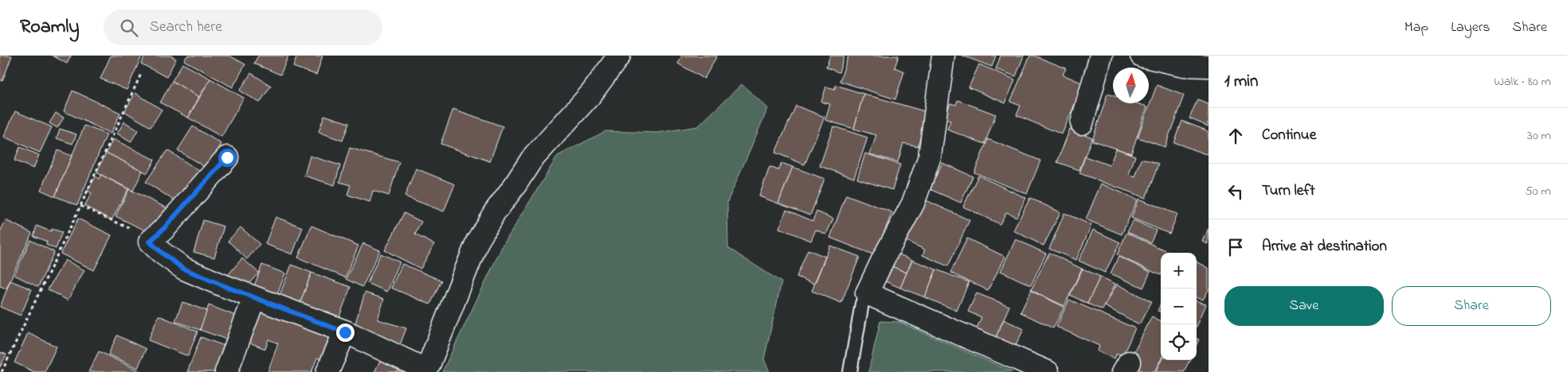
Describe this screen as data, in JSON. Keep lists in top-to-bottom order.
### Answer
{
  "north": "top",
  "page": {
    "header": "Roamly",
    "search": "Search here",
    "nav": ["Map", "Layers", "Share"],
    "heading": ["1 min", "Walk · 80 m"],
    "list": [
      ["Continue", "30 m"],
      ["Turn left", "50 m"],
      "Arrive at destination"
    ],
    "map_buttons": ["+", "−"],
    "buttons": ["Save", "Share"]
  }
}
